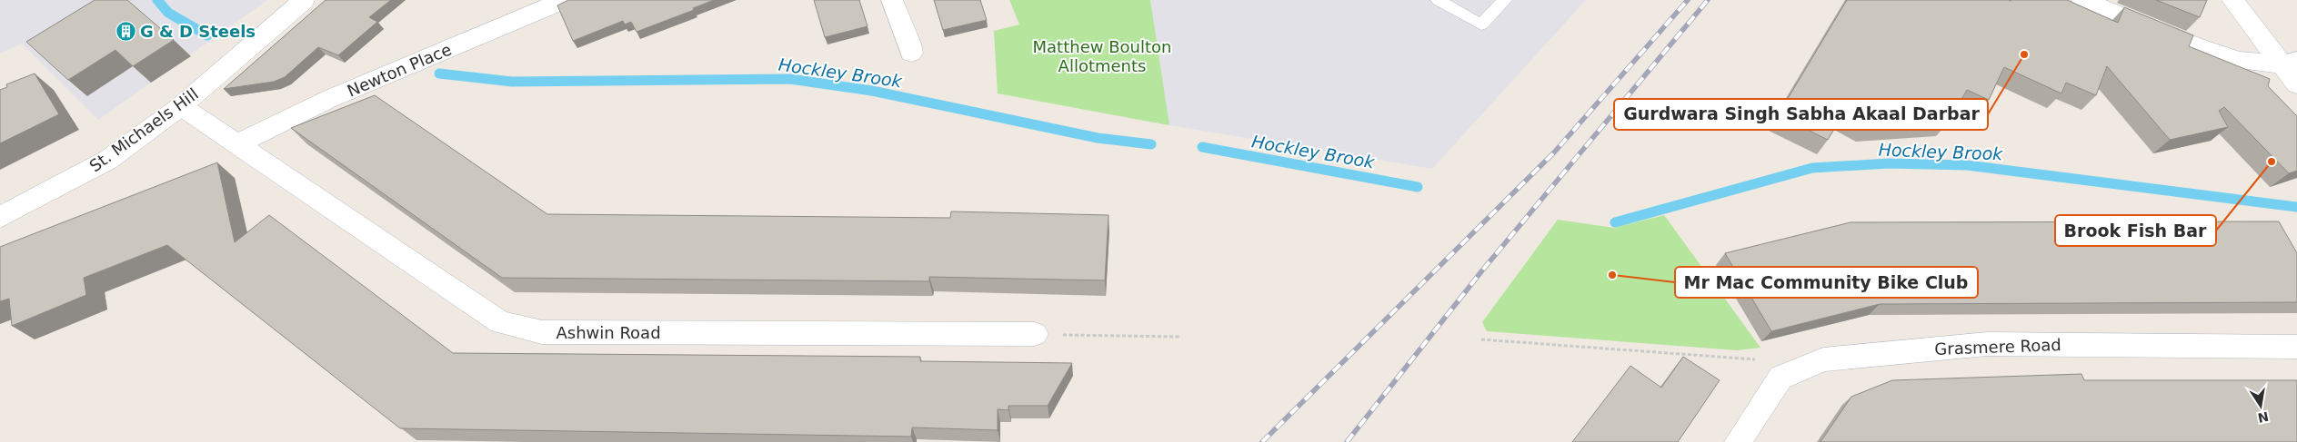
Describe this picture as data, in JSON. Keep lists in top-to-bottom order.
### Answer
{
  "streets": {
    "street": [
      "Newton Place",
      "St. Michaels Hill",
      "Ashwin Road",
      "Grasmere Road"
    ]
  },
  "crossings": [
    ["Newton Place", "Ashwin Road"],
    ["St. Michaels Hill", "Ashwin Road"]
  ],
  "water": ["Hockley Brook"],
  "parks": ["Matthew Boulton Allotments"],
  "places": {
    "building": ["G & D Steels"],
    "other": ["Gurdwara Singh Sabha Akaal Darbar", "Brook Fish Bar", "Mr Mac Community Bike Club"]
  },
  "north": "bottom"
}
